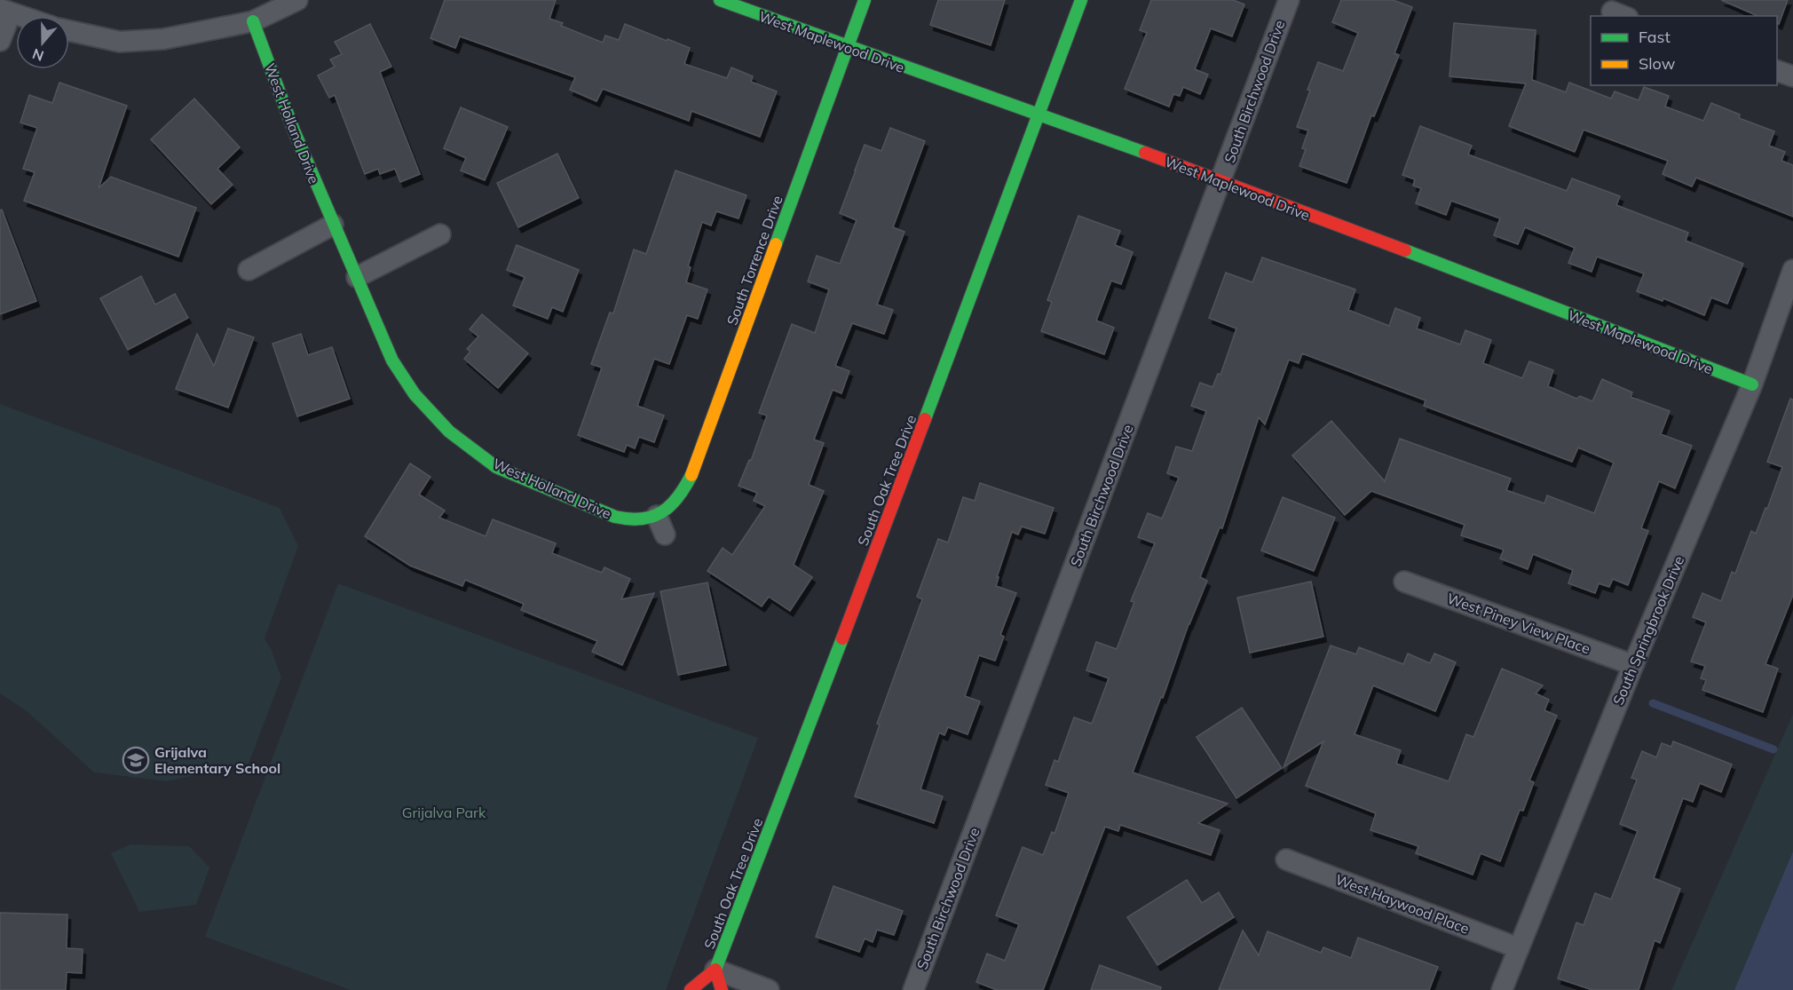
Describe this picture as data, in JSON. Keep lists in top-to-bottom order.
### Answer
{
  "streets": {
    "street": [
      "West Maplewood Drive",
      "South Birchwood Drive",
      "West Holland Drive",
      "South Torrence Drive",
      "South Oak Tree Drive",
      "West Piney View Place",
      "South Springbrook Drive",
      "West Haywood Place"
    ]
  },
  "crossings": [
    ["West Maplewood Drive", "South Birchwood Drive"],
    ["West Maplewood Drive", "South Torrence Drive"],
    ["West Maplewood Drive", "South Oak Tree Drive"],
    ["West Maplewood Drive", "South Springbrook Drive"],
    ["West Holland Drive", "South Torrence Drive"],
    ["West Piney View Place", "South Springbrook Drive"],
    ["South Springbrook Drive", "West Haywood Place"]
  ],
  "parks": ["Grijalva Park"],
  "places": {
    "school or university": ["Grijalva Elementary School"]
  },
  "legend": ["Fast", "Slow"],
  "north": "bottom"
}
